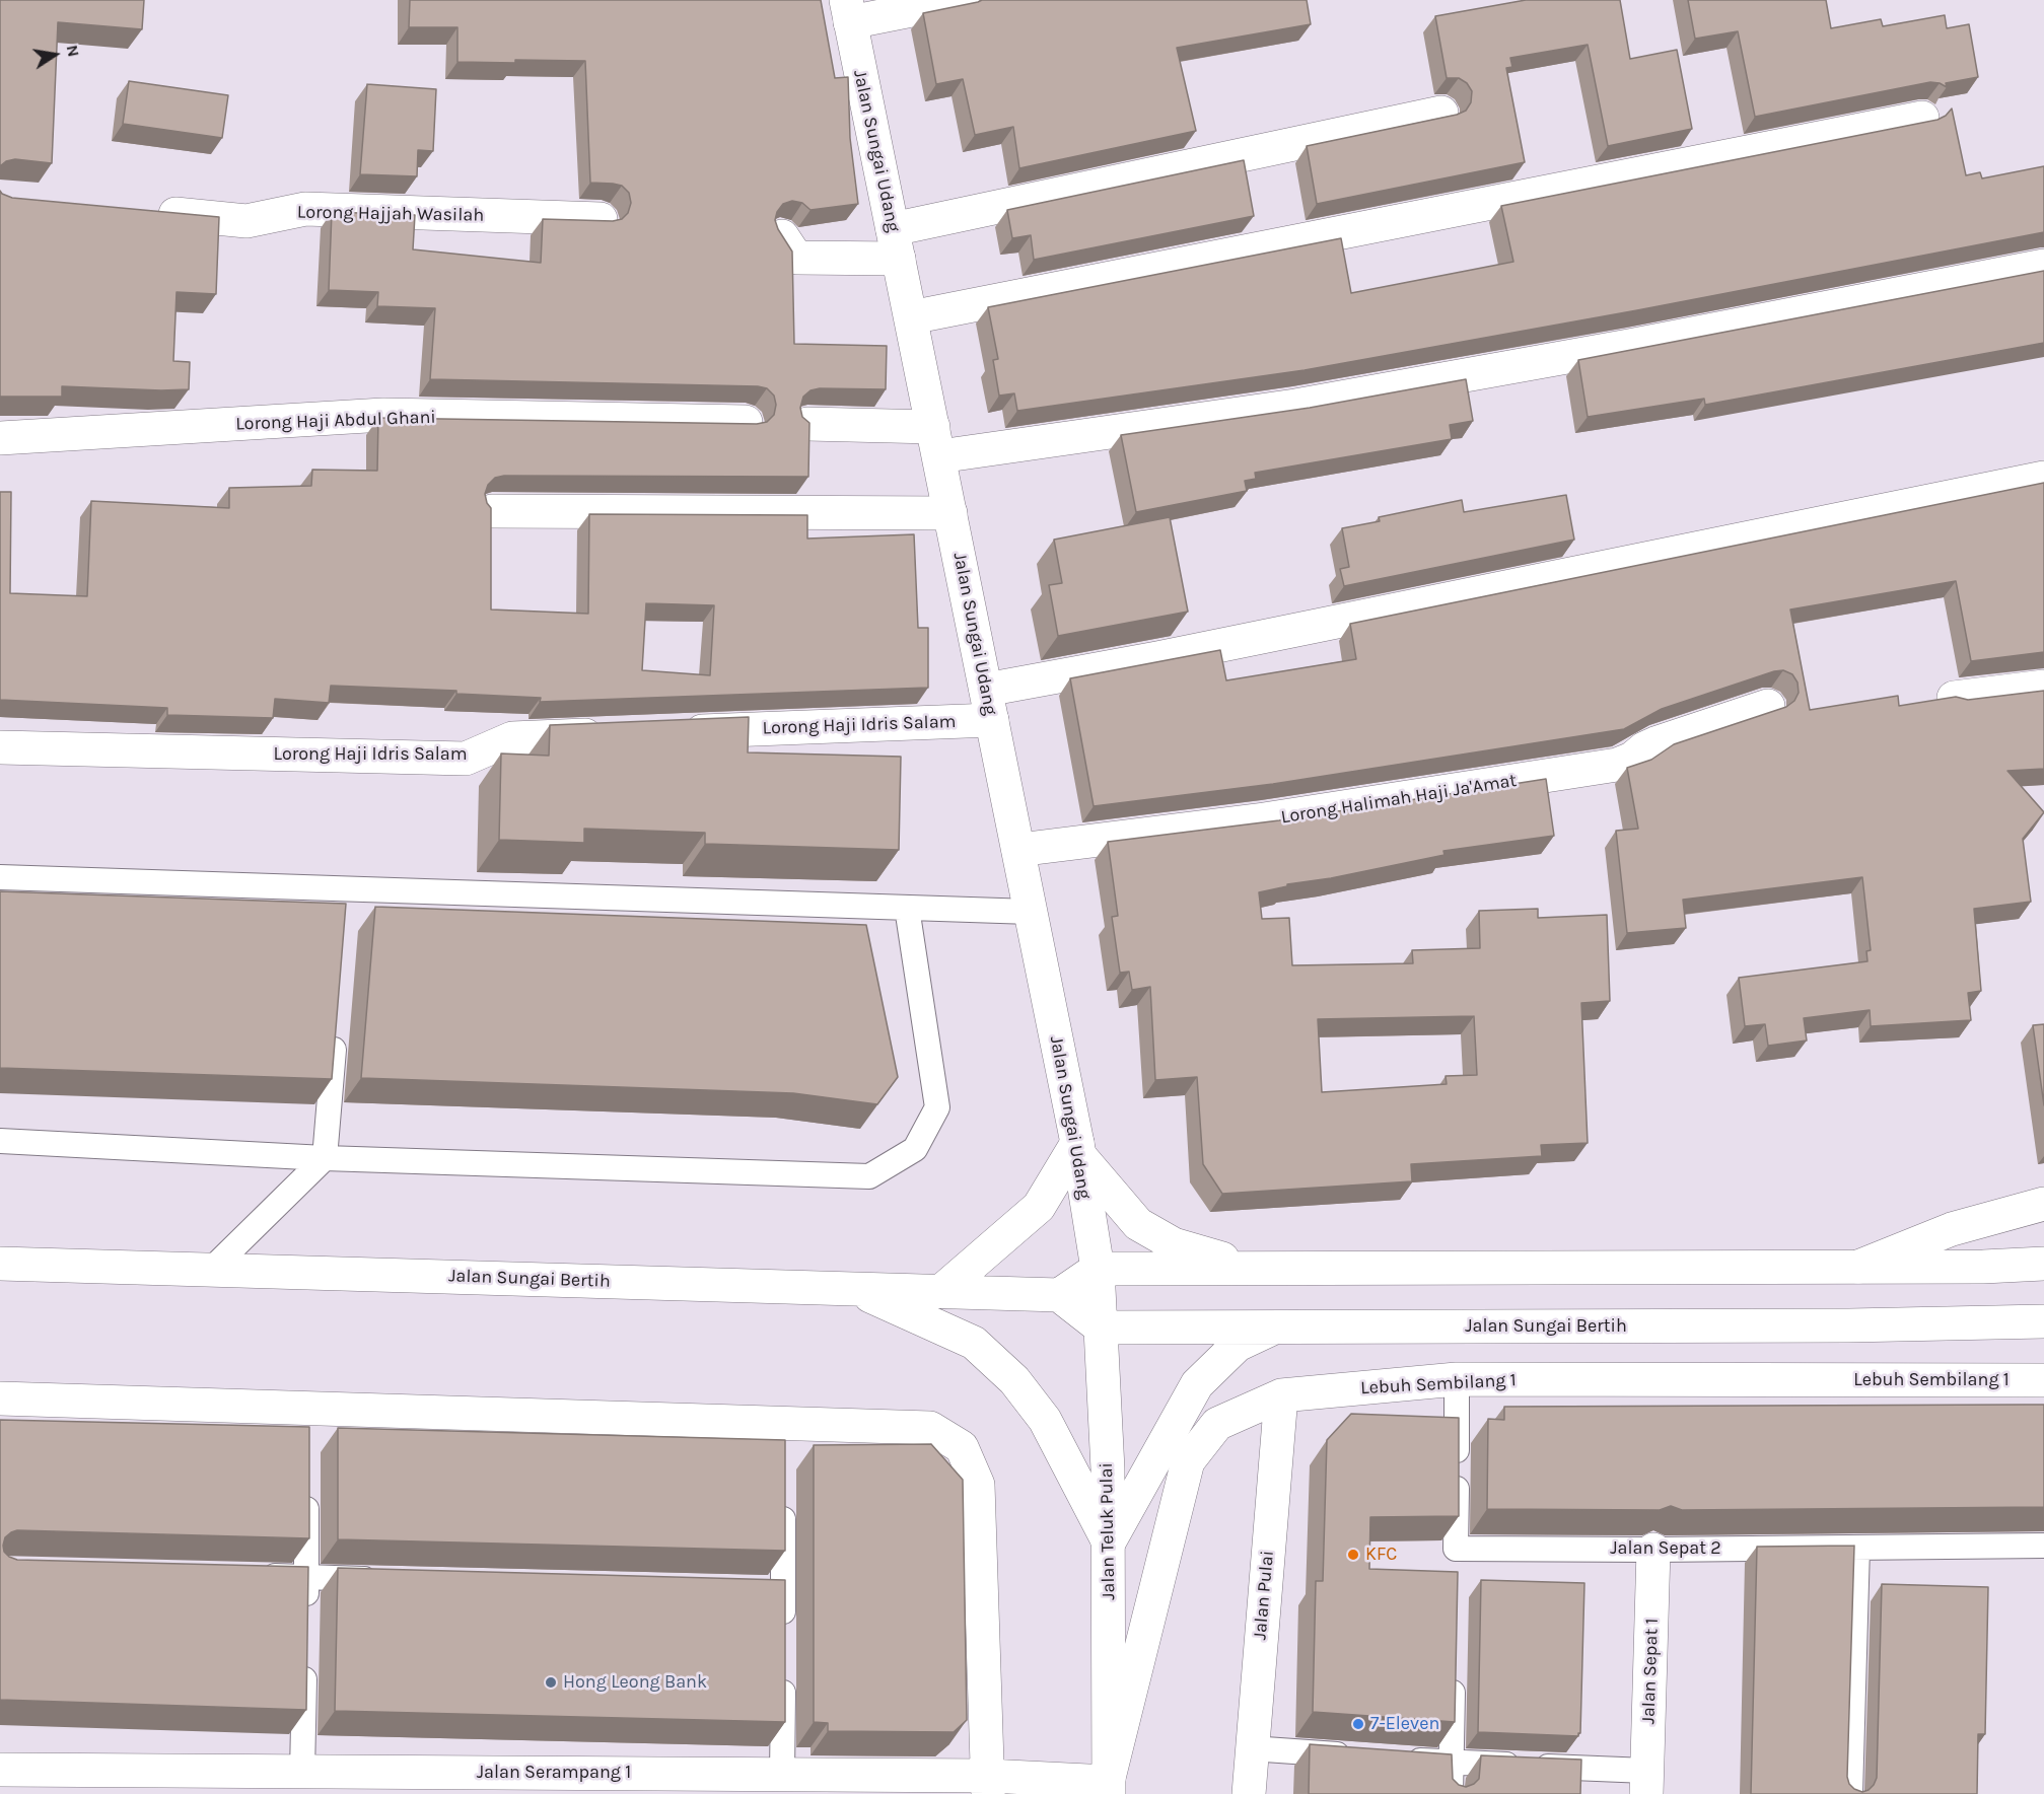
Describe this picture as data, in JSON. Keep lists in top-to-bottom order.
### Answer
{
  "streets": {
    "street": [
      "Jalan Sungai Udang",
      "Lorong Hajjah Wasilah",
      "Lorong Haji Abdul Ghani",
      "Lorong Haji Idris Salam",
      "Lorong Halimah Haji Ja'Amat",
      "Jalan Sungai Bertih",
      "Lebuh Sembilang 1",
      "Jalan Teluk Pulai",
      "Jalan Pulai",
      "Jalan Sepat 1",
      "Jalan Serampang 1"
    ],
    "lane": ["Jalan Sepat 2"]
  },
  "crossings": [
    ["Jalan Sungai Udang", "Lorong Haji Idris Salam"],
    ["Jalan Sungai Udang", "Lorong Halimah Haji Ja'Amat"],
    ["Jalan Sungai Udang", "Jalan Teluk Pulai"],
    ["Jalan Sungai Bertih", "Jalan Teluk Pulai"],
    ["Lebuh Sembilang 1", "Jalan Teluk Pulai"],
    ["Lebuh Sembilang 1", "Jalan Sepat 2"],
    ["Lebuh Sembilang 1", "Jalan Pulai"],
    ["Lebuh Sembilang 1", "Jalan Serampang 1"],
    ["Jalan Teluk Pulai", "Jalan Serampang 1"],
    ["Jalan Sepat 2", "Jalan Sepat 1"]
  ],
  "places": ["KFC", "Hong Leong Bank", "7-Eleven"],
  "north": "right"
}
